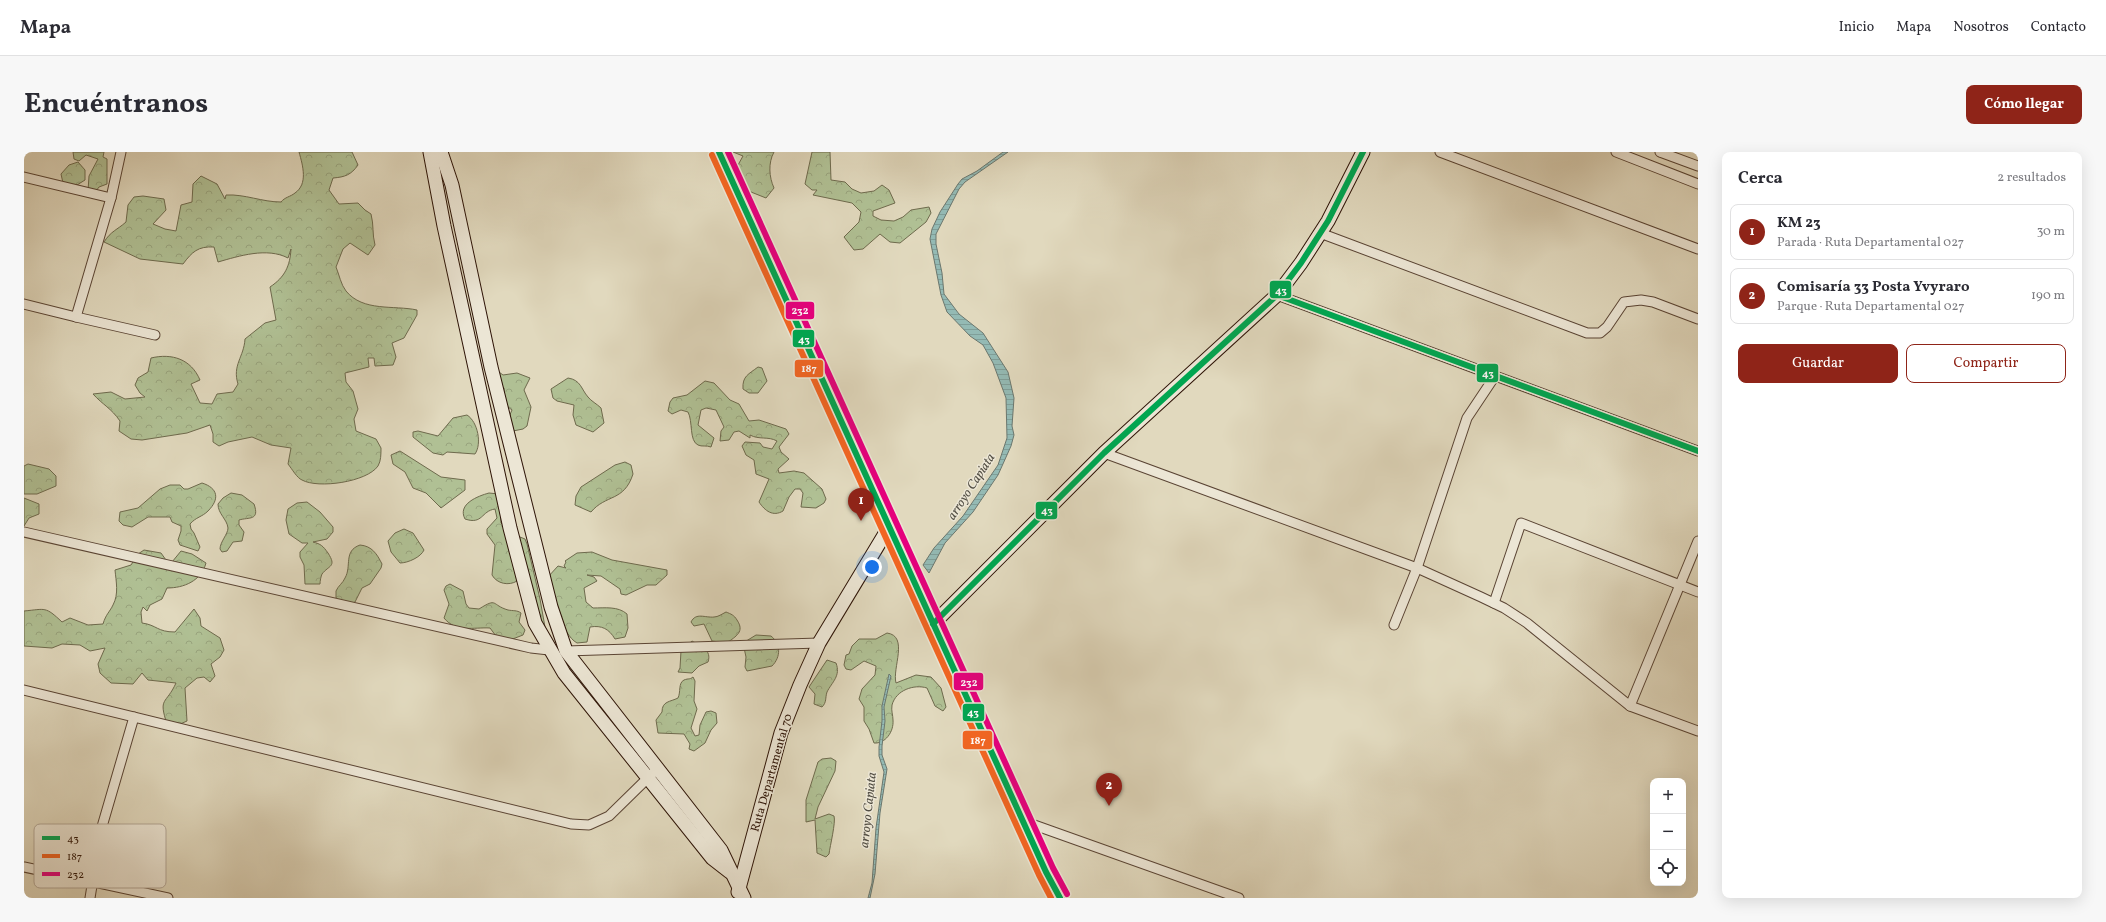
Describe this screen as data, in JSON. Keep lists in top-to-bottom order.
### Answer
{
  "streets": {
    "street": ["Ruta Departamental 70"]
  },
  "water": ["arroyo Capiata"],
  "lines": ["transit line 43", "transit line 232", "transit line 187"],
  "legend": ["43", "187", "232"],
  "page": {
    "header": "Mapa",
    "nav": [
      "Inicio",
      "Mapa",
      "Nosotros",
      "Contacto"
    ],
    "title": "Encuéntranos",
    "buttons": [
      "Cómo llegar",
      ["Guardar", "Compartir"]
    ],
    "heading": ["Cerca", "2 resultados"],
    "list": [
      {
        "mark": "1",
        "name": "KM 23",
        "note": "Parada · Ruta Departamental 027",
        "value": "30 m"
      },
      {
        "mark": "2",
        "name": "Comisaría 33 Posta Yvyraro",
        "note": "Parque · Ruta Departamental 027",
        "value": "190 m"
      }
    ],
    "pins": ["1", "2"],
    "map_buttons": ["+", "−"]
  }
}
